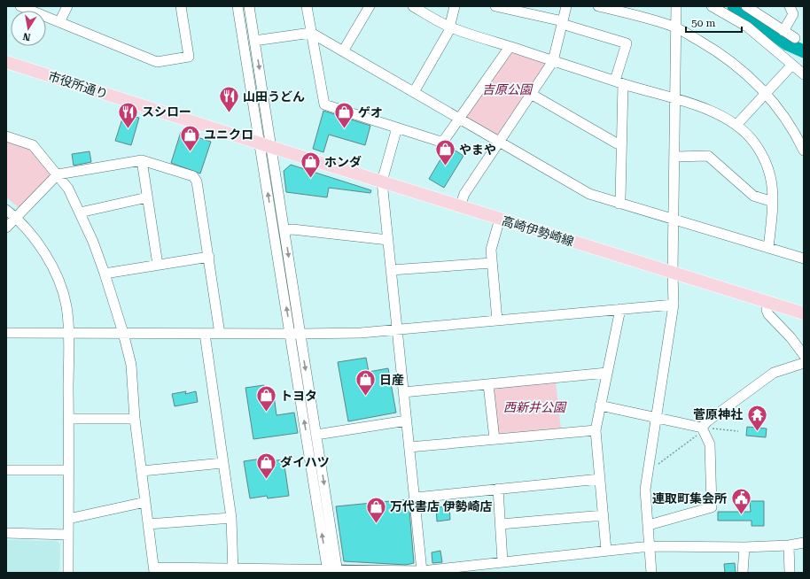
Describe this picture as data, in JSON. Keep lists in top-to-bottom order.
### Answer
{
  "streets": {
    "main road": ["市役所通り", "高崎伊勢崎線"]
  },
  "crossings": [
    ["市役所通り", "高崎伊勢崎線"]
  ],
  "parks": ["吉原公園", "西新井公園"],
  "places": {
    "restaurant": ["山田うどん", "スシロー"],
    "shop": [
      "ゲオ",
      "ユニクロ",
      "やまや",
      "ホンダ",
      "日産",
      "トヨタ",
      "ダイハツ",
      "万代書店 伊勢崎店"
    ],
    "temple": ["菅原神社"],
    "public building": ["連取町集会所"]
  },
  "scale_bar": "50 m",
  "north": "bottom"
}
